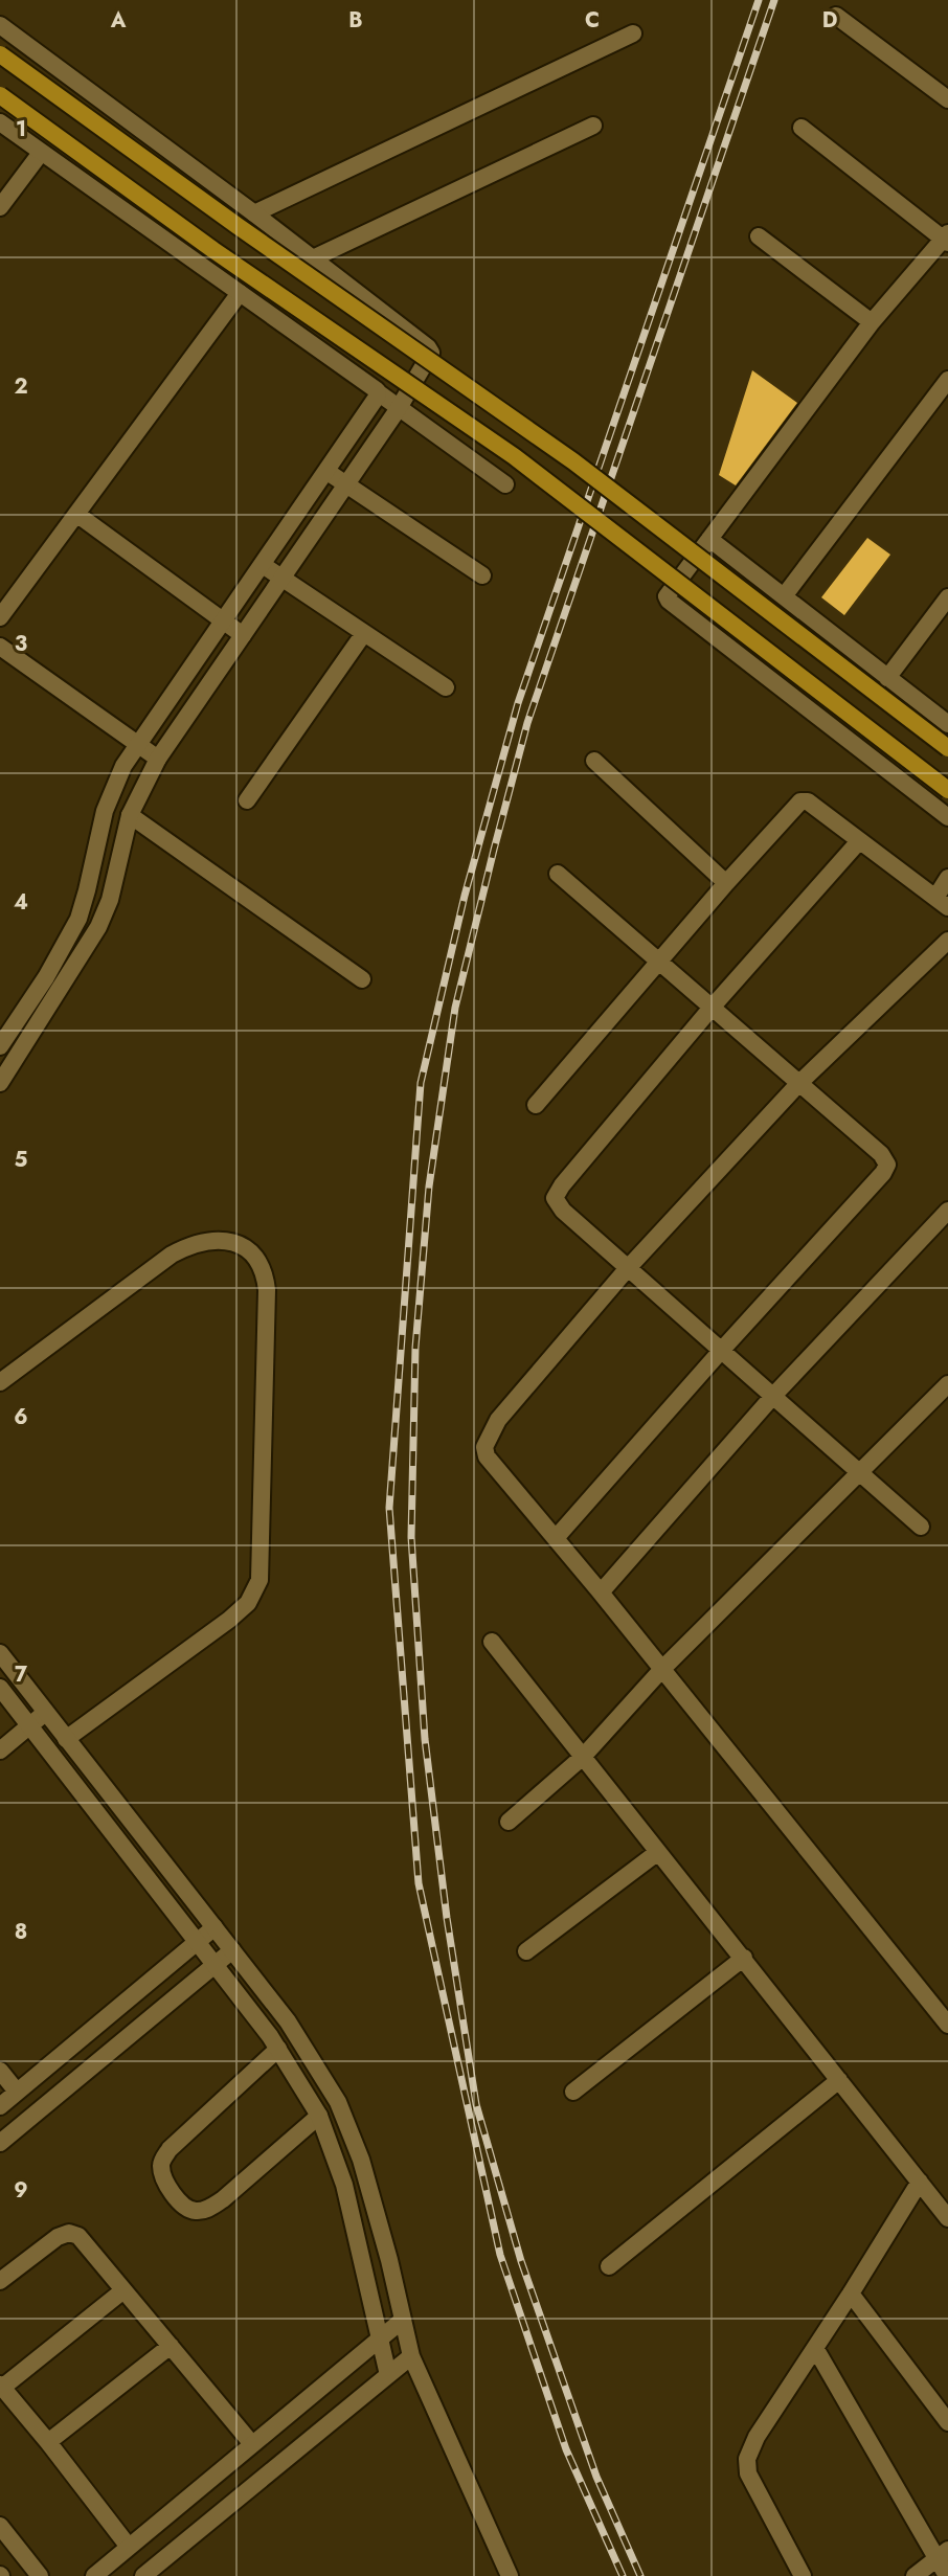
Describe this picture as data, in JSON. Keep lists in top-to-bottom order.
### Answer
{
  "grid": {
    "columns": [
      "A",
      "B",
      "C",
      "D"
    ],
    "rows": [
      "1",
      "2",
      "3",
      "4",
      "5",
      "6",
      "7",
      "8",
      "9"
    ]
  }
}
